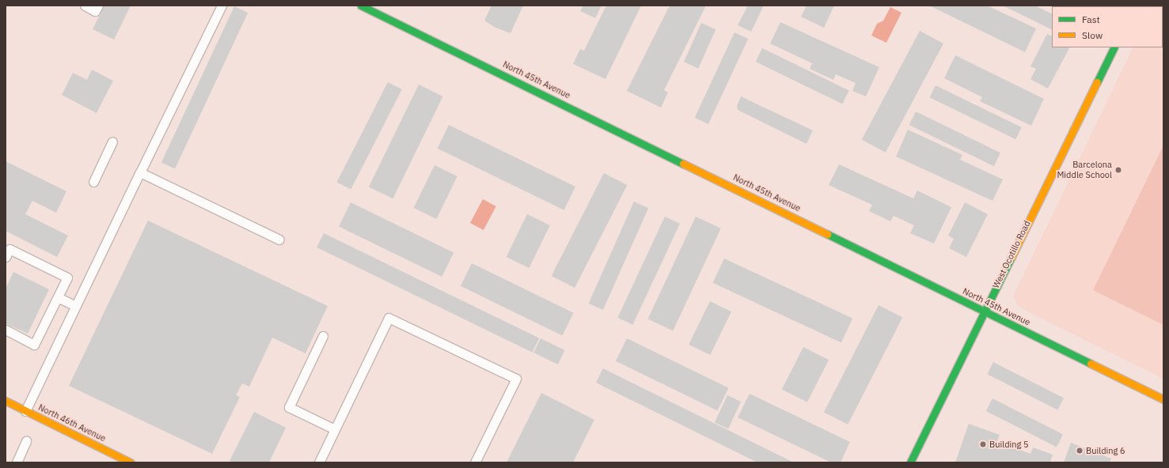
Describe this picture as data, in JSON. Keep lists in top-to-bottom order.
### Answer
{
  "streets": {
    "street": ["North 45th Avenue", "West Ocotillo Road", "North 46th Avenue"]
  },
  "crossings": [
    ["North 45th Avenue", "West Ocotillo Road"]
  ],
  "places": ["Barcelona Middle School", "Building 5", "Building 6"],
  "legend": ["Fast", "Slow"]
}
